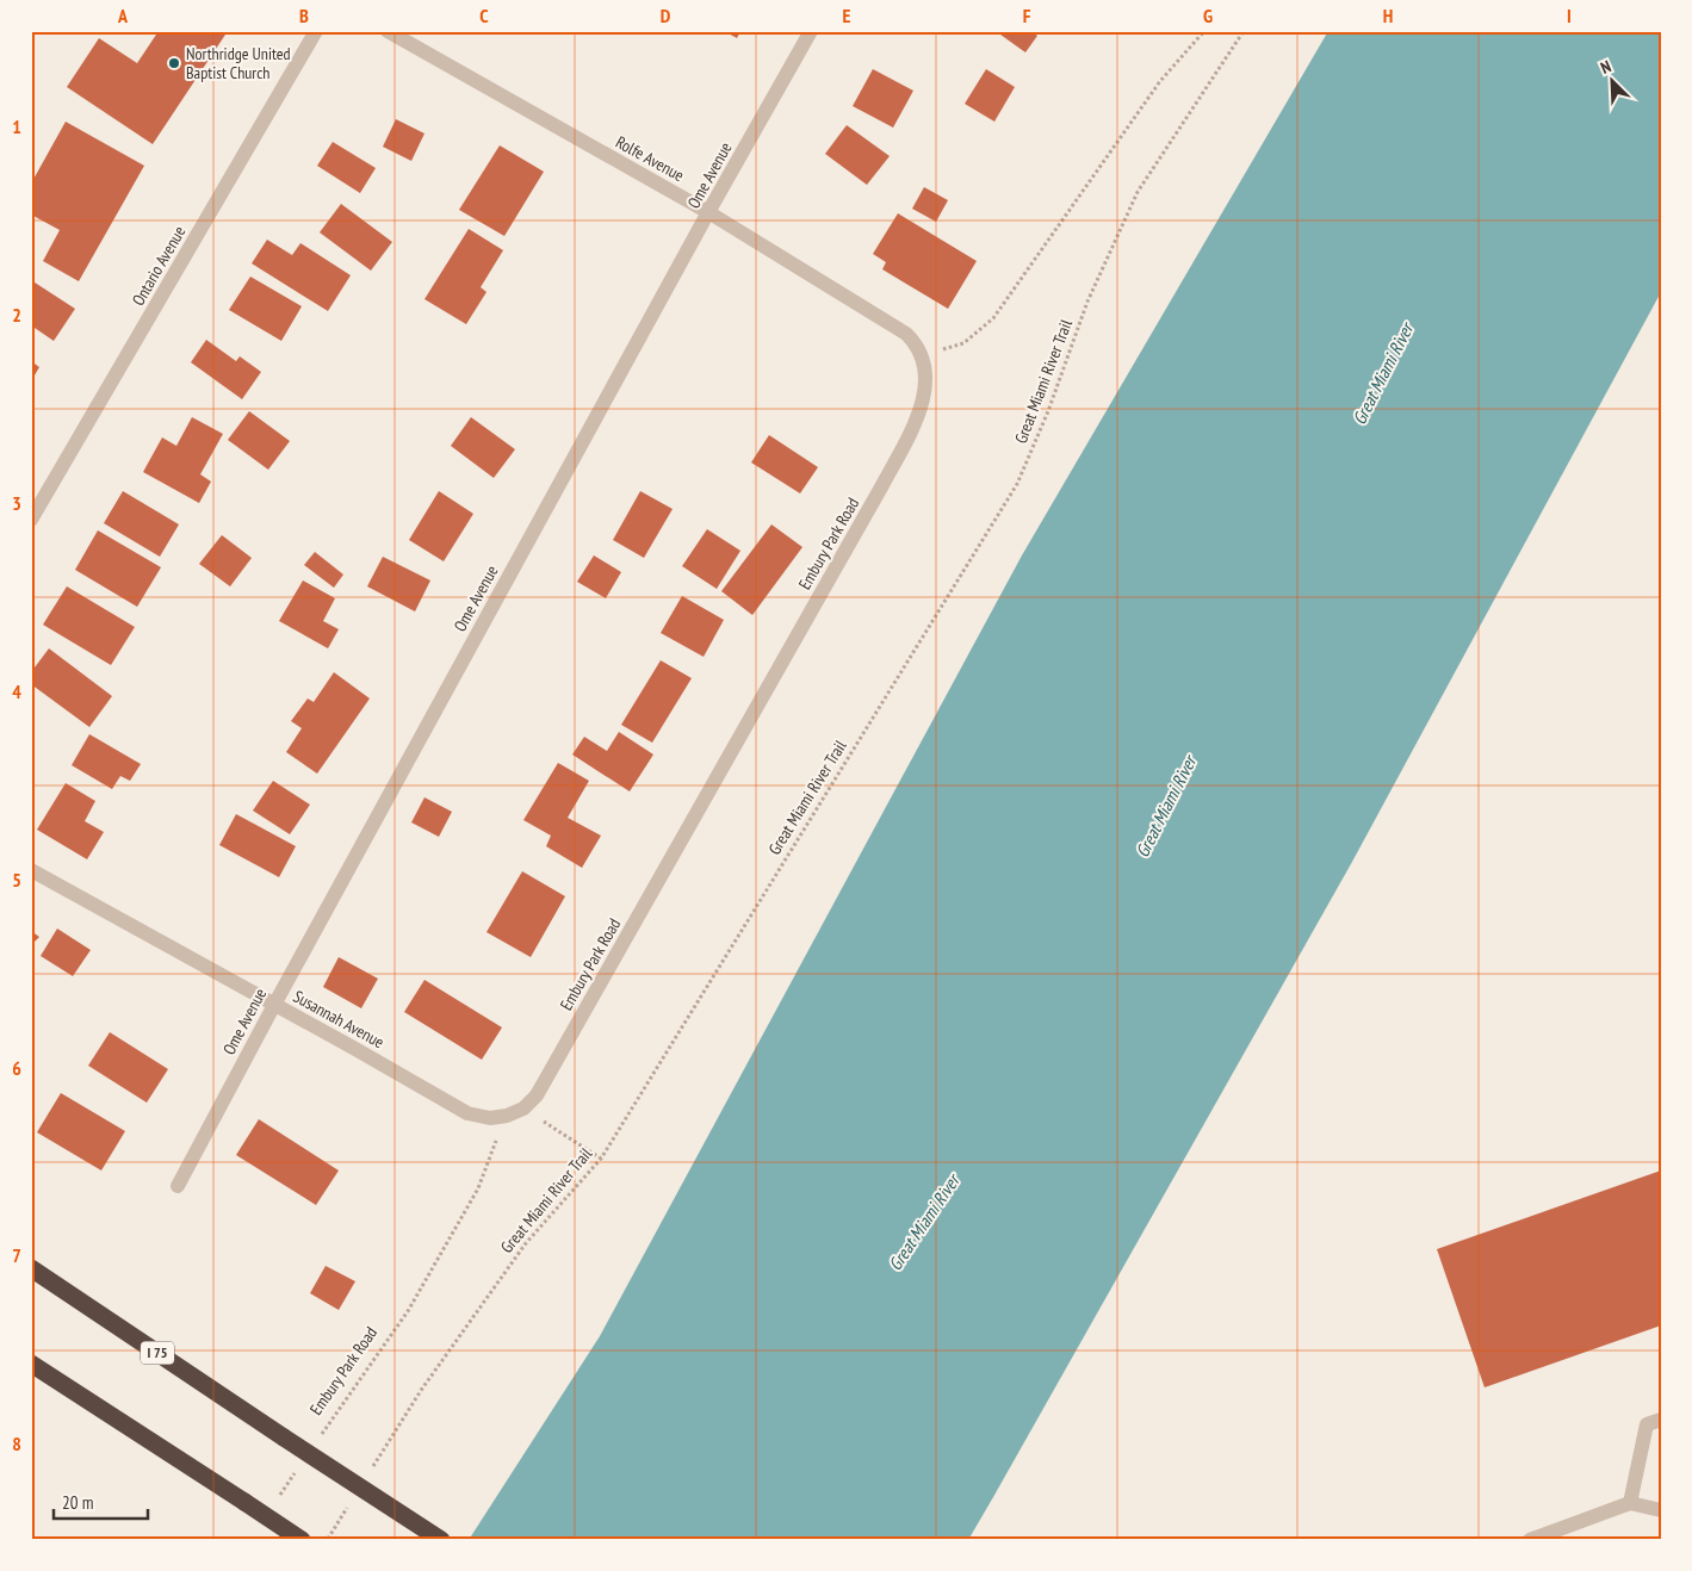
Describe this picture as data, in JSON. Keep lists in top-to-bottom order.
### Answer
{
  "streets": {
    "highway": ["I 75"],
    "street": [
      "Rolfe Avenue",
      "Ome Avenue",
      "Ontario Avenue",
      "Embury Park Road",
      "Susannah Avenue"
    ],
    "path": ["Great Miami River Trail"]
  },
  "crossings": [
    ["Rolfe Avenue", "Ome Avenue"],
    ["Rolfe Avenue", "Embury Park Road"],
    ["Ome Avenue", "Susannah Avenue"],
    ["Embury Park Road", "Susannah Avenue"]
  ],
  "water": ["Great Miami River"],
  "places": ["Northridge United Baptist Church"],
  "scale_bar": "20 m",
  "north": "top left",
  "grid": {
    "columns": [
      "A",
      "B",
      "C",
      "D",
      "E",
      "F",
      "G",
      "H",
      "I"
    ],
    "rows": [
      "1",
      "2",
      "3",
      "4",
      "5",
      "6",
      "7",
      "8"
    ]
  }
}
